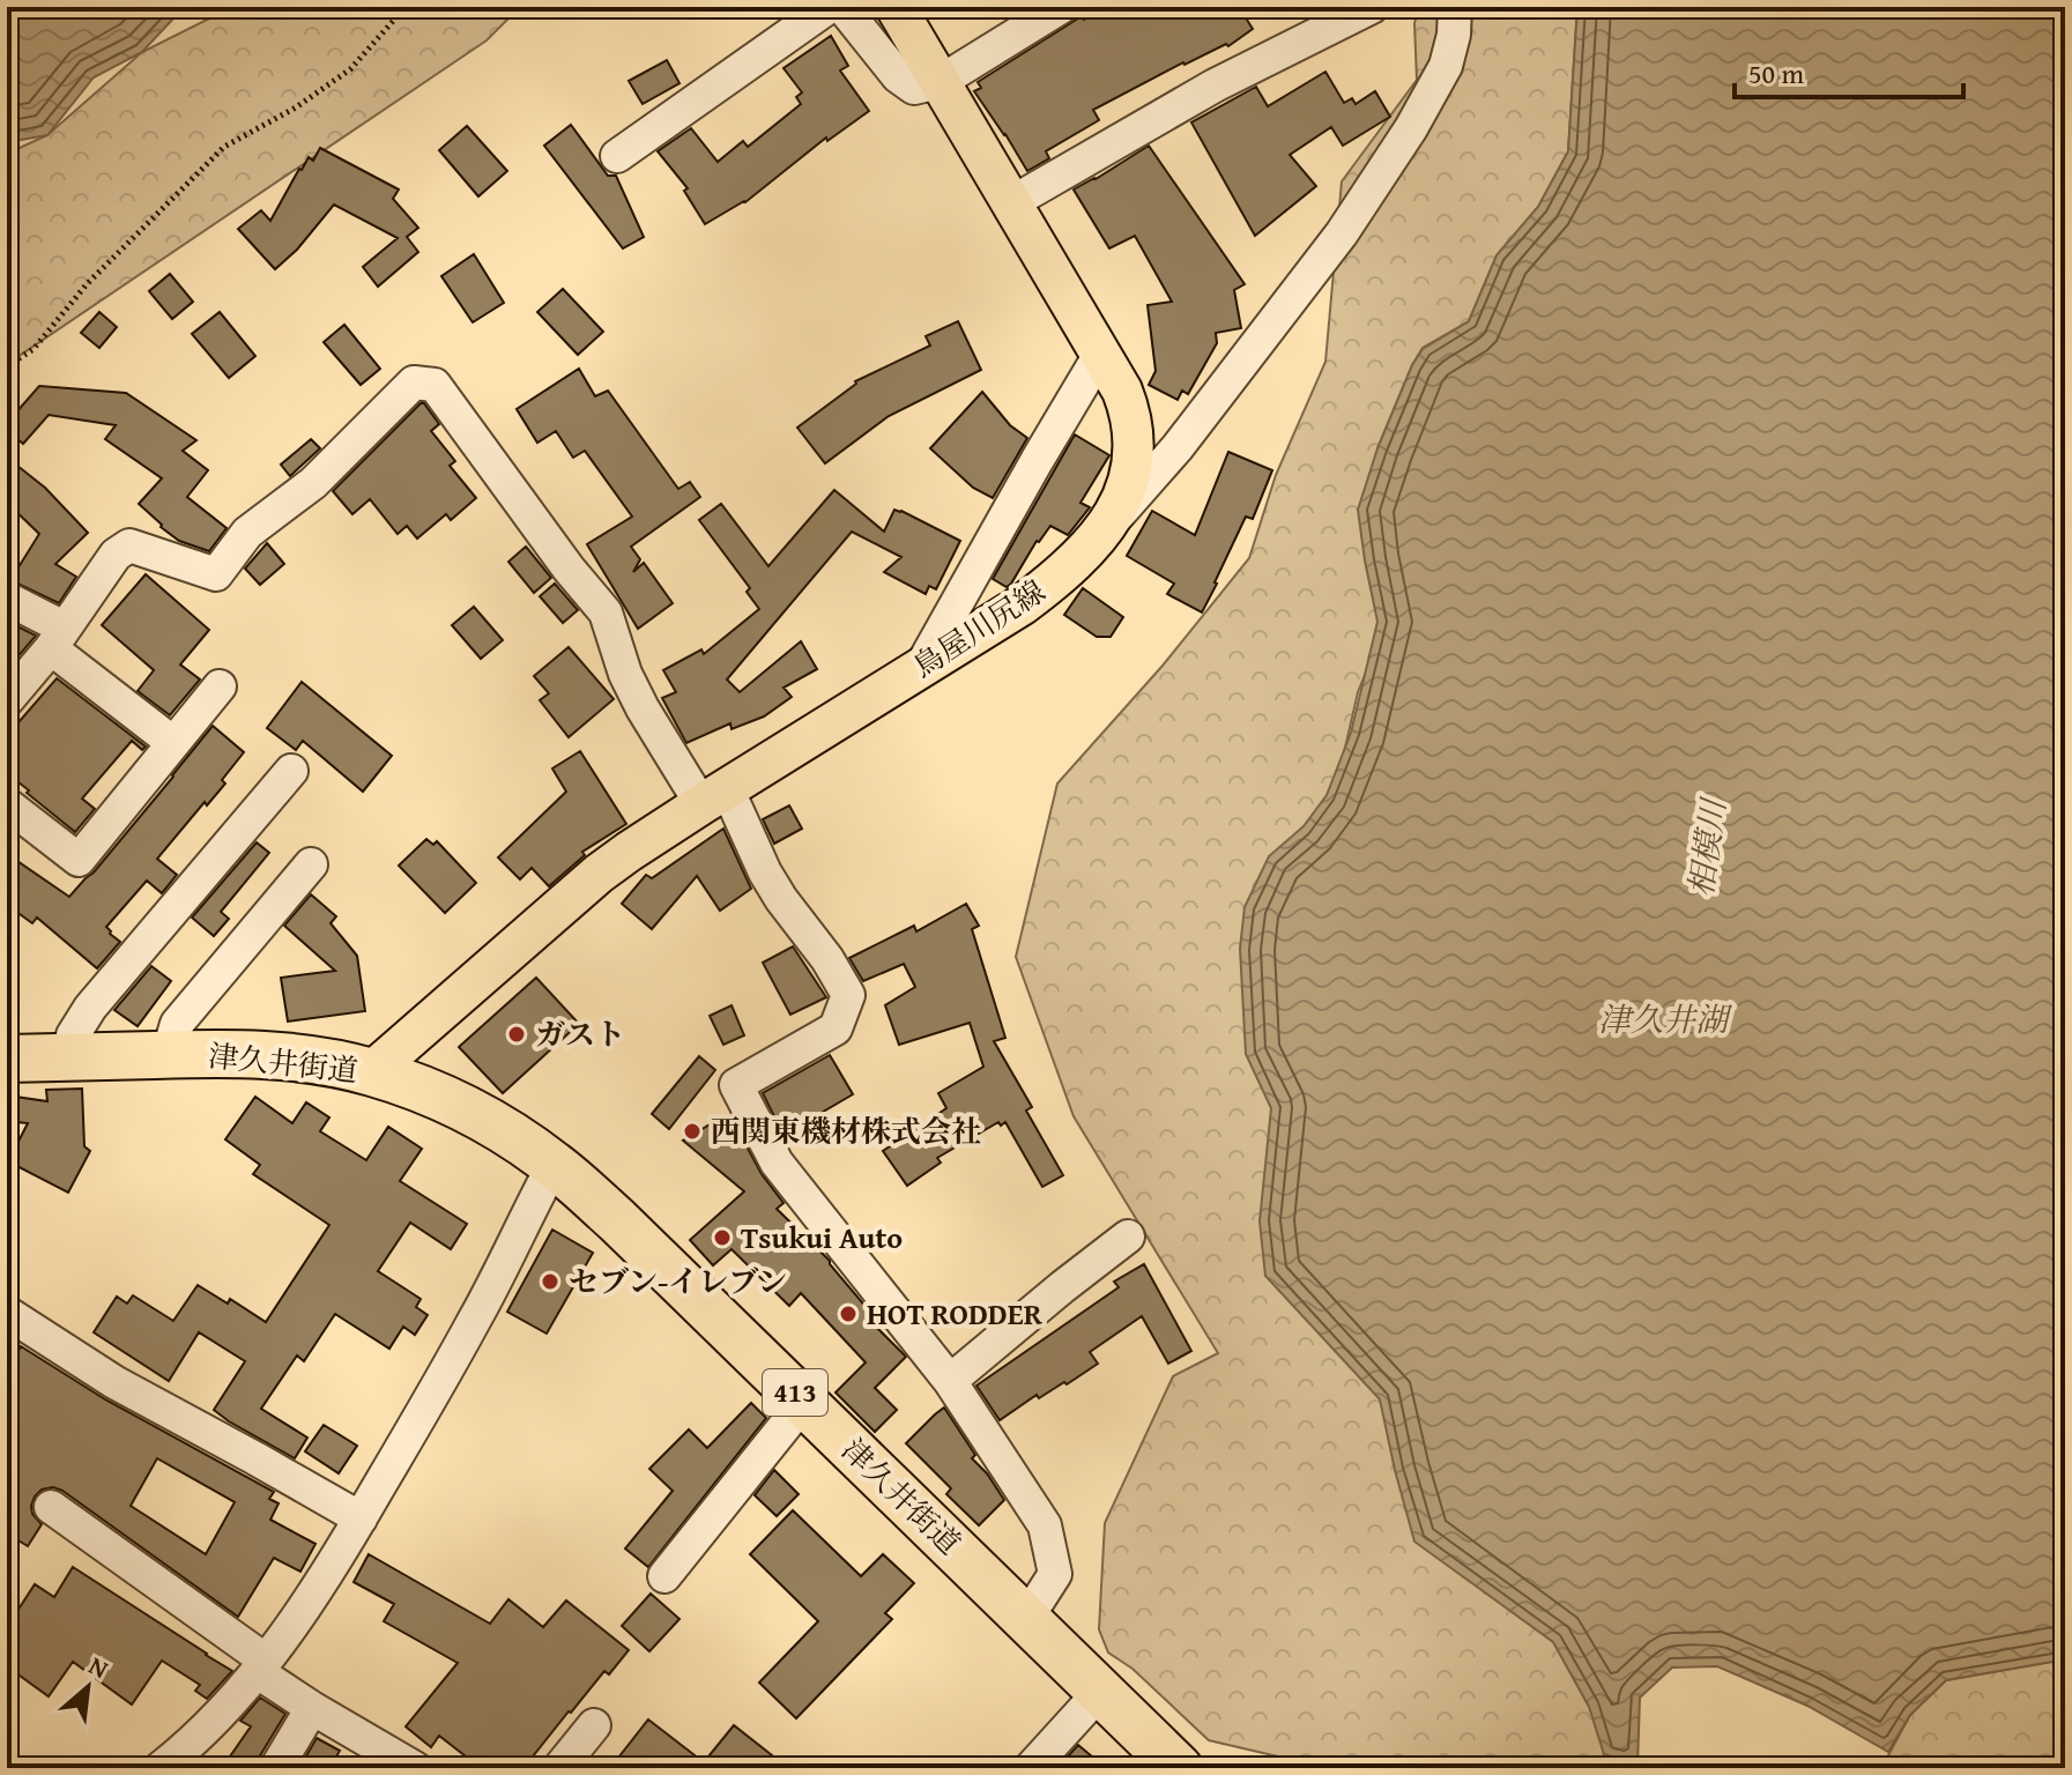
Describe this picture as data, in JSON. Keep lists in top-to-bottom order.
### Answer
{
  "streets": {
    "highway": ["津久井街道", "413"],
    "main road": ["鳥屋川尻線"]
  },
  "crossings": [
    ["鳥屋川尻線", "津久井街道"]
  ],
  "water": ["相模川", "津久井湖"],
  "places": [
    "ガスト",
    "西関東機材株式会社",
    "Tsukui Auto",
    "セブン-イレブン",
    "HOT RODDER"
  ],
  "scale_bar": "50 m",
  "north": "top right"
}
